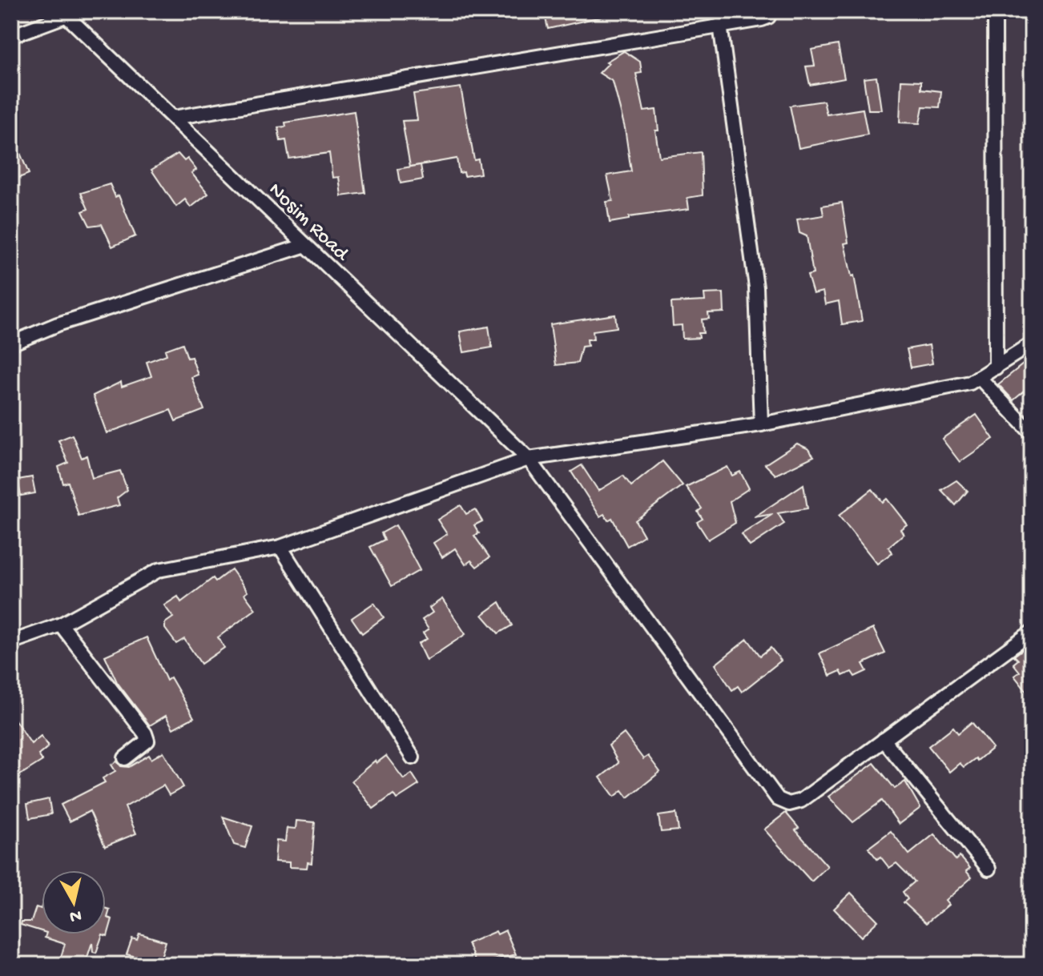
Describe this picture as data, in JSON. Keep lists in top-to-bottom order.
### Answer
{
  "streets": {
    "street": ["Nosim Road"]
  },
  "north": "bottom"
}
